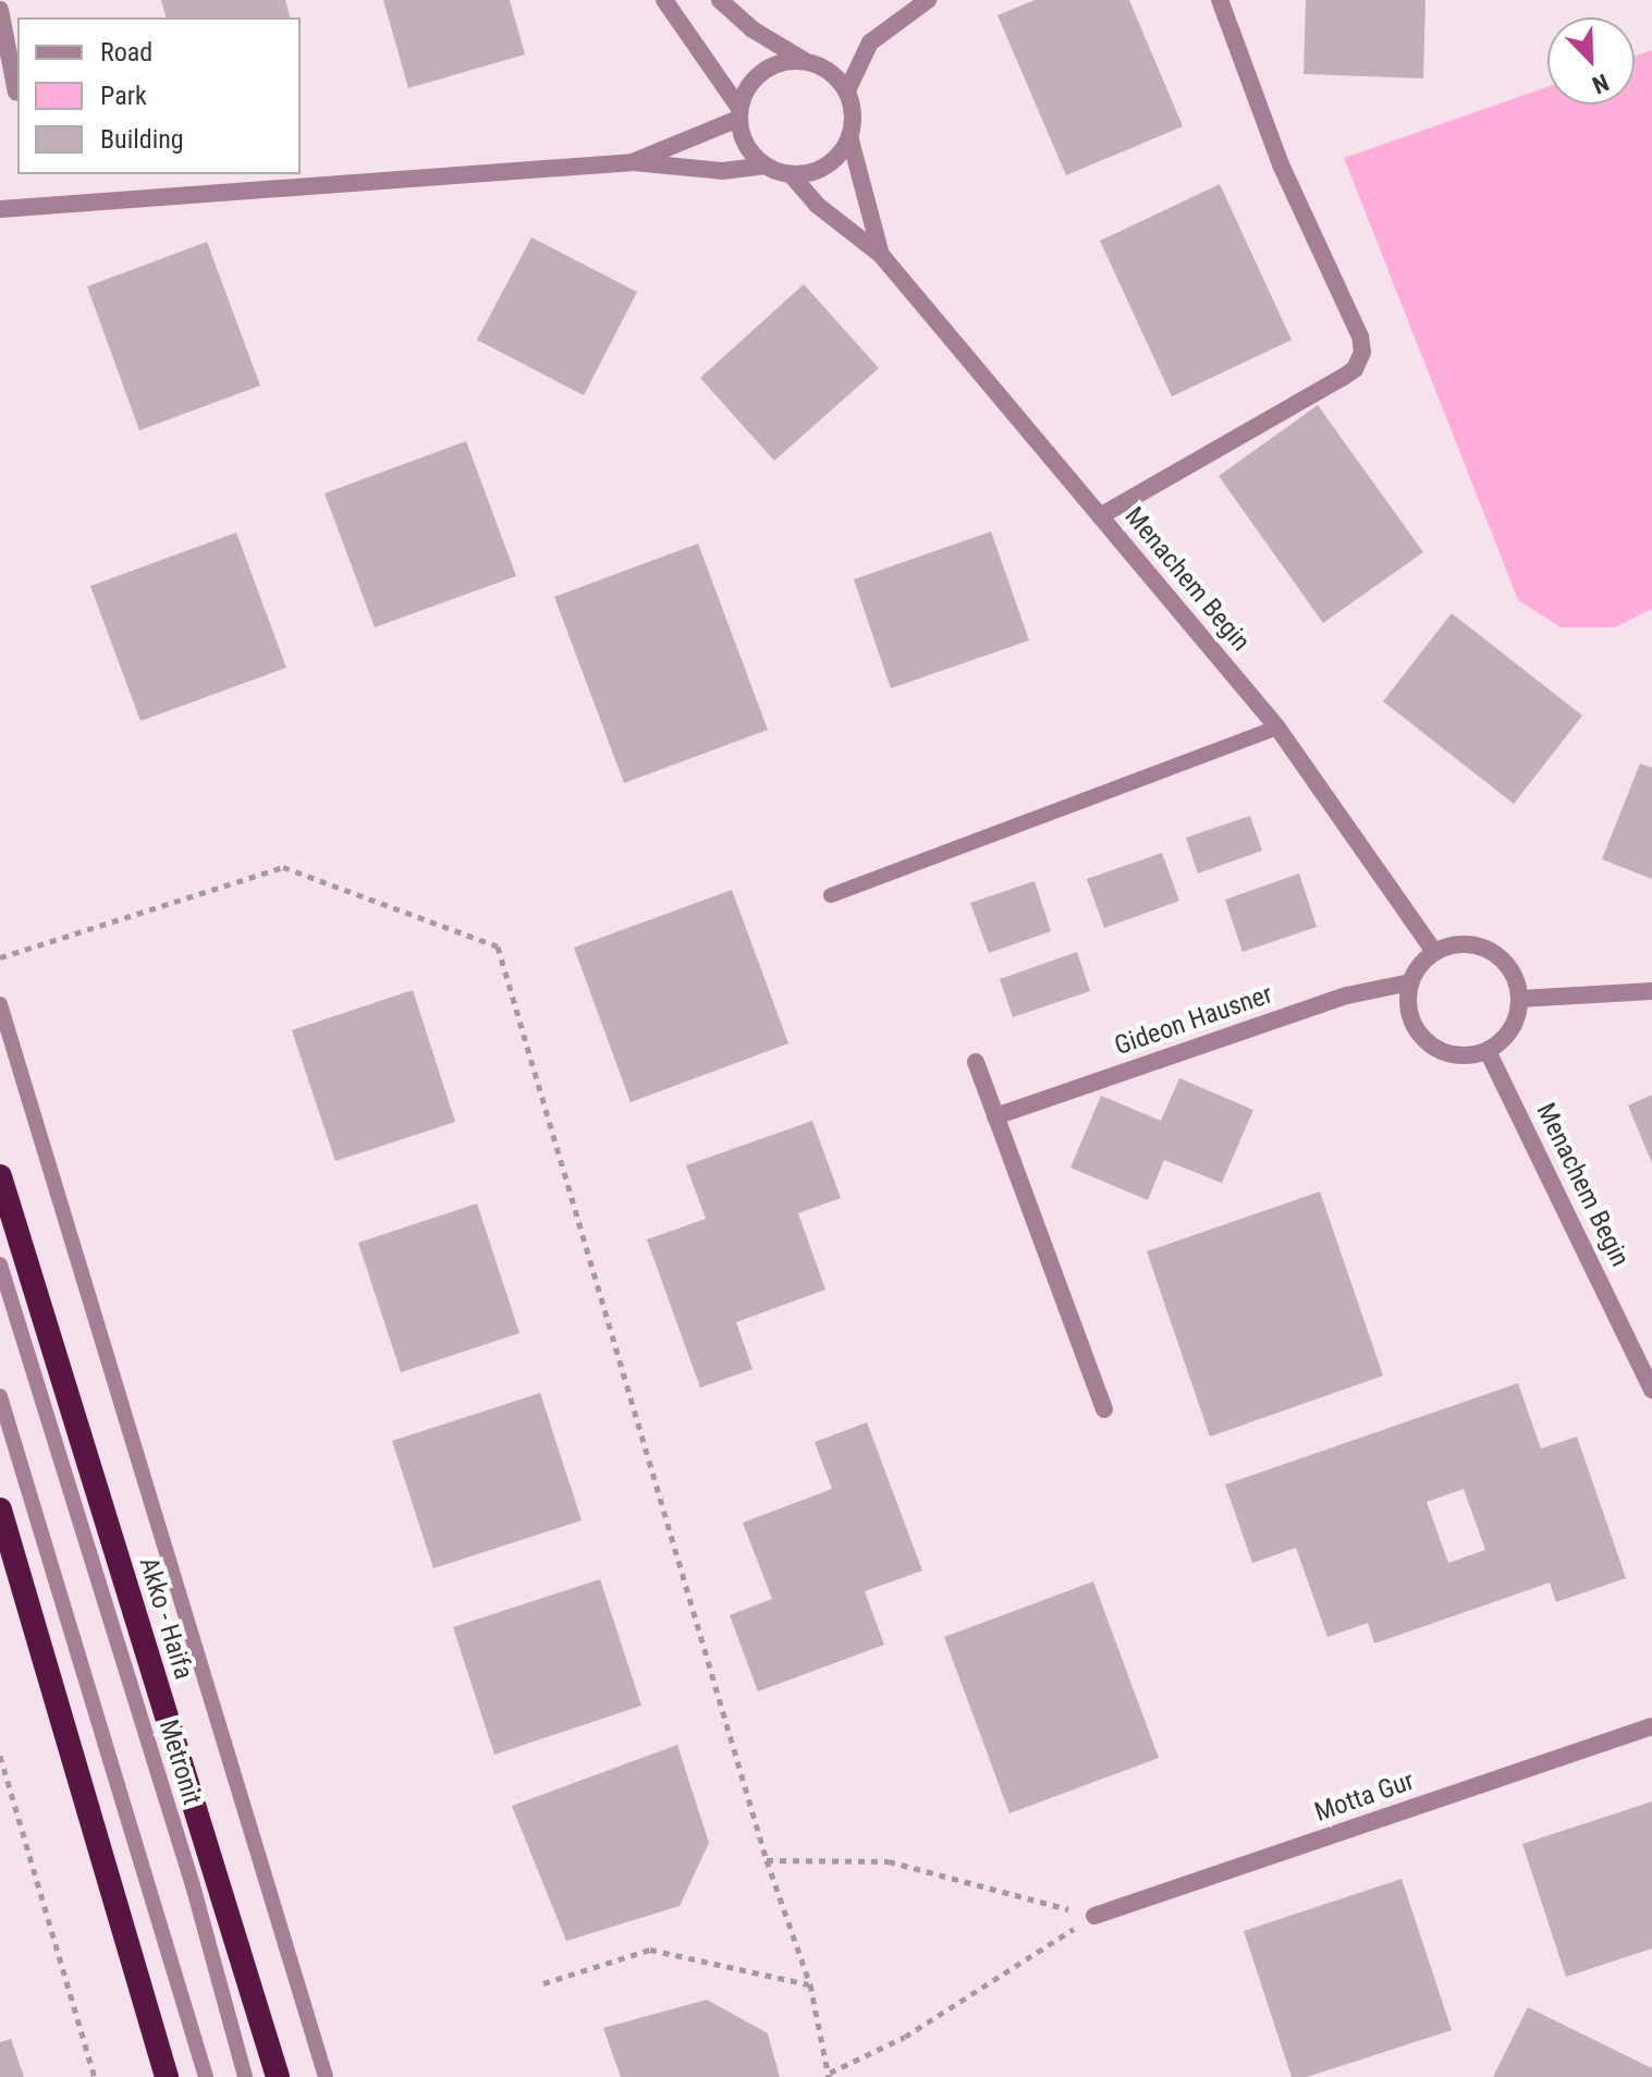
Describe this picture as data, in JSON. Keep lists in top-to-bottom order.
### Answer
{
  "streets": {
    "highway": ["Akko - Haifa"],
    "street": ["Menachem Begin", "Gideon Hausner", "Motta Gur"],
    "lane": ["Metronit"]
  },
  "crossings": [
    ["Menachem Begin", "Gideon Hausner"]
  ],
  "legend": ["Road", "Park", "Building"],
  "north": "bottom right"
}
